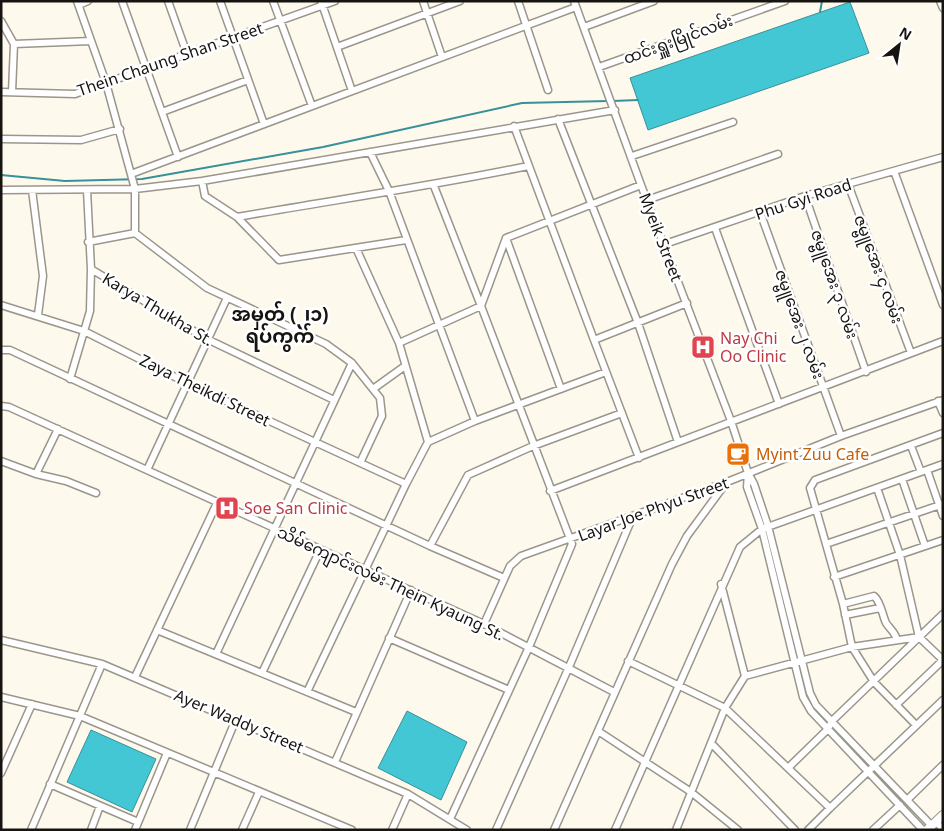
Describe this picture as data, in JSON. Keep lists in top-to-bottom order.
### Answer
{
  "streets": {
    "street": [
      "ထင်းရှူးမြိုင်လမ်း",
      "Thein Chaung Shan Street",
      "Phu Gyi Road",
      "Myeik Street",
      "ဇမ္ဗူအေး ၄ လမ်း",
      "ဇမ္ဗူအေး ၃ လမ်း",
      "Karya Thukha St.",
      "ဇမ္ဗူအေး ၂ လမ်း",
      "Zaya Theikdi Street",
      "Layar Joe Phyu Street",
      "သိမ်ကျောင်းလမ်း Thein Kyaung St.",
      "Ayer Waddy Street"
    ]
  },
  "crossings": [
    ["ထင်းရှူးမြိုင်လမ်း", "Myeik Street"],
    ["Phu Gyi Road", "Myeik Street"],
    ["Phu Gyi Road", "ဇမ္ဗူအေး ၄ လမ်း"],
    ["Phu Gyi Road", "ဇမ္ဗူအေး ၃ လမ်း"],
    ["Phu Gyi Road", "ဇမ္ဗူအေး ၂ လမ်း"],
    ["Myeik Street", "Layar Joe Phyu Street"],
    ["ဇမ္ဗူအေး ၂ လမ်း", "Layar Joe Phyu Street"],
    ["Layar Joe Phyu Street", "သိမ်ကျောင်းလမ်း Thein Kyaung St."]
  ],
  "districts": ["အမှတ် (၂၁) ရပ်ကွက်"],
  "places": {
    "hospital": ["Nay Chi Oo Clinic", "Soe San Clinic"],
    "cafe": ["Myint Zuu Cafe"]
  },
  "north": "top right"
}
